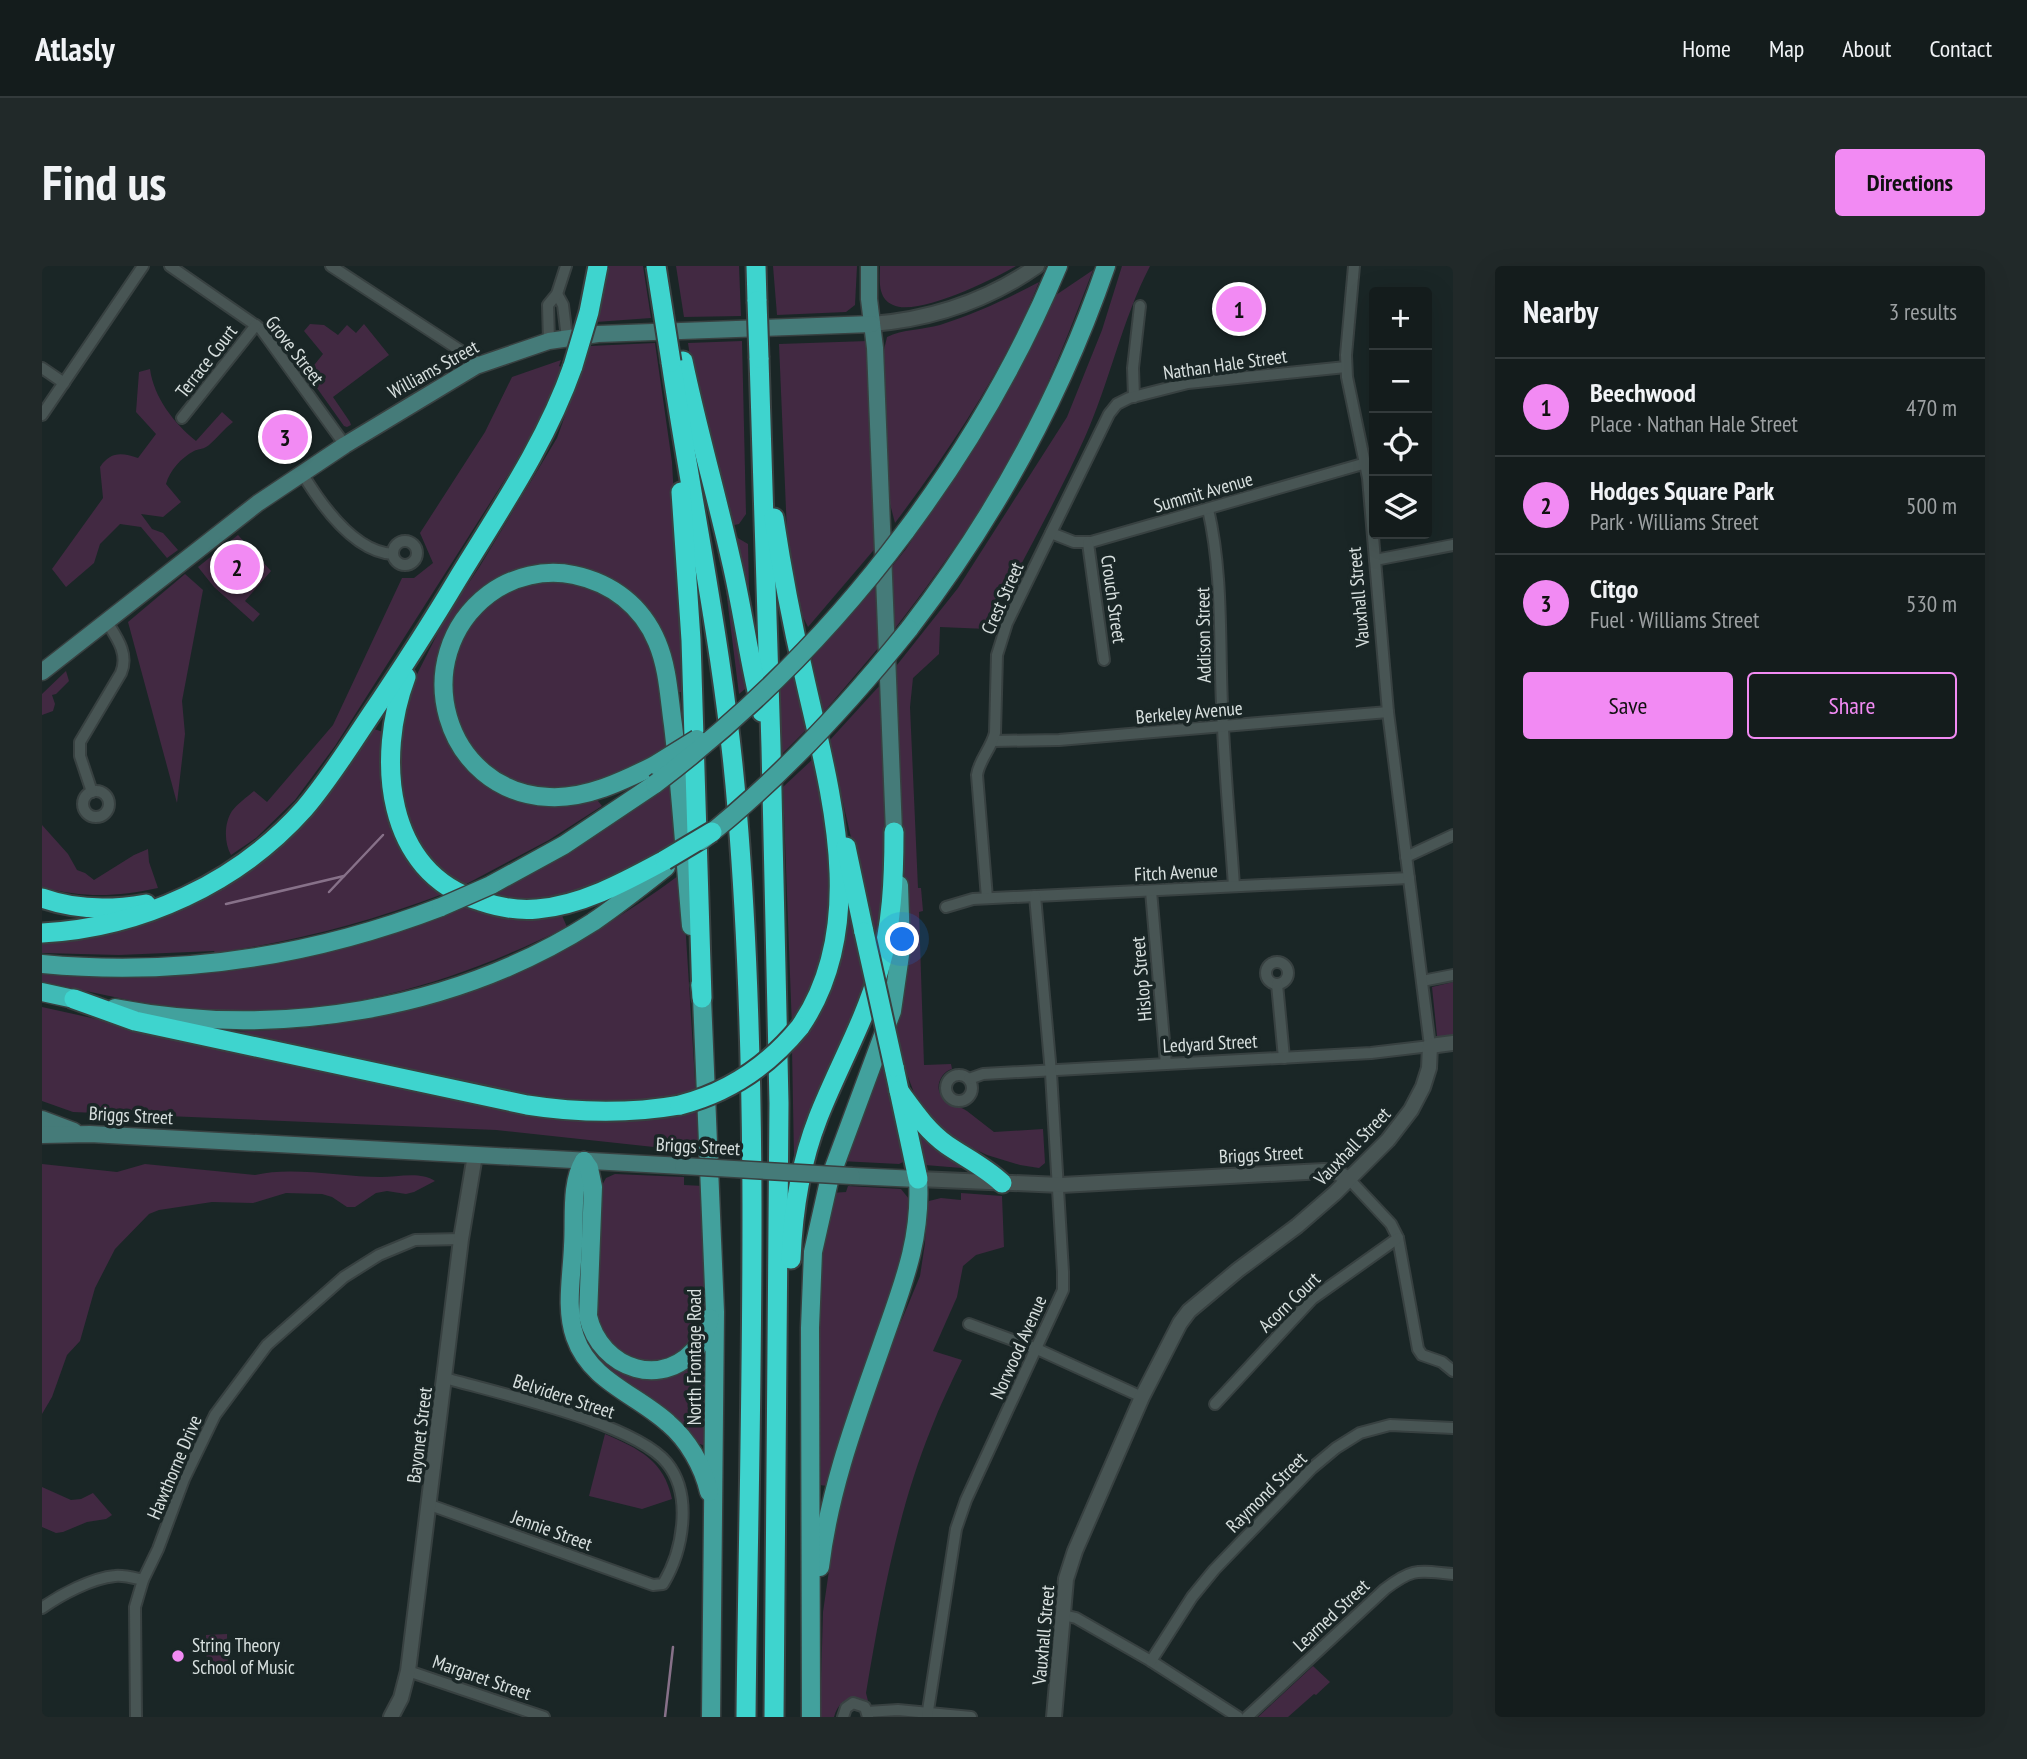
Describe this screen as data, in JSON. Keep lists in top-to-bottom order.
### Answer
{
  "streets": {
    "main road": ["Williams Street", "Briggs Street", "North Frontage Road"],
    "street": [
      "Grove Street",
      "Terrace Court",
      "Nathan Hale Street",
      "Summit Avenue",
      "Vauxhall Street",
      "Crest Street",
      "Crouch Street",
      "Addison Street",
      "Berkeley Avenue",
      "Fitch Avenue",
      "Hislop Street",
      "Ledyard Street",
      "Acorn Court",
      "Norwood Avenue",
      "Belvidere Street",
      "Bayonet Street",
      "Hawthorne Drive",
      "Raymond Street",
      "Jennie Street",
      "Learned Street",
      "Margaret Street"
    ]
  },
  "crossings": [
    ["Grove Street", "Terrace Court"],
    ["Grove Street", "Williams Street"],
    ["Nathan Hale Street", "Vauxhall Street"],
    ["Nathan Hale Street", "Crest Street"],
    ["Summit Avenue", "Vauxhall Street"],
    ["Summit Avenue", "Crouch Street"],
    ["Summit Avenue", "Addison Street"],
    ["Vauxhall Street", "Berkeley Avenue"],
    ["Vauxhall Street", "Fitch Avenue"],
    ["Vauxhall Street", "Ledyard Street"],
    ["Vauxhall Street", "Briggs Street"],
    ["Crest Street", "Berkeley Avenue"],
    ["Crest Street", "Fitch Avenue"],
    ["Addison Street", "Berkeley Avenue"],
    ["Addison Street", "Fitch Avenue"],
    ["Fitch Avenue", "Hislop Street"],
    ["Fitch Avenue", "Norwood Avenue"],
    ["Hislop Street", "Ledyard Street"],
    ["Ledyard Street", "Norwood Avenue"],
    ["Briggs Street", "Norwood Avenue"],
    ["Briggs Street", "Bayonet Street"],
    ["Belvidere Street", "Bayonet Street"],
    ["Belvidere Street", "Jennie Street"],
    ["Bayonet Street", "Hawthorne Drive"],
    ["Bayonet Street", "Jennie Street"],
    ["Bayonet Street", "Margaret Street"]
  ],
  "places": ["String Theory School of Music"],
  "page": {
    "header": "Atlasly",
    "nav": [
      "Home",
      "Map",
      "About",
      "Contact"
    ],
    "buttons": [
      "Directions",
      ["Save", "Share"]
    ],
    "title": "Find us",
    "heading": ["Nearby", "3 results"],
    "pins": ["1", "3", "2"],
    "map_buttons": ["+", "−"],
    "list": [
      {
        "mark": "1",
        "name": "Beechwood",
        "note": "Place · Nathan Hale Street",
        "value": "470 m"
      },
      {
        "mark": "2",
        "name": "Hodges Square Park",
        "note": "Park · Williams Street",
        "value": "500 m"
      },
      {
        "mark": "3",
        "name": "Citgo",
        "note": "Fuel · Williams Street",
        "value": "530 m"
      }
    ]
  }
}
